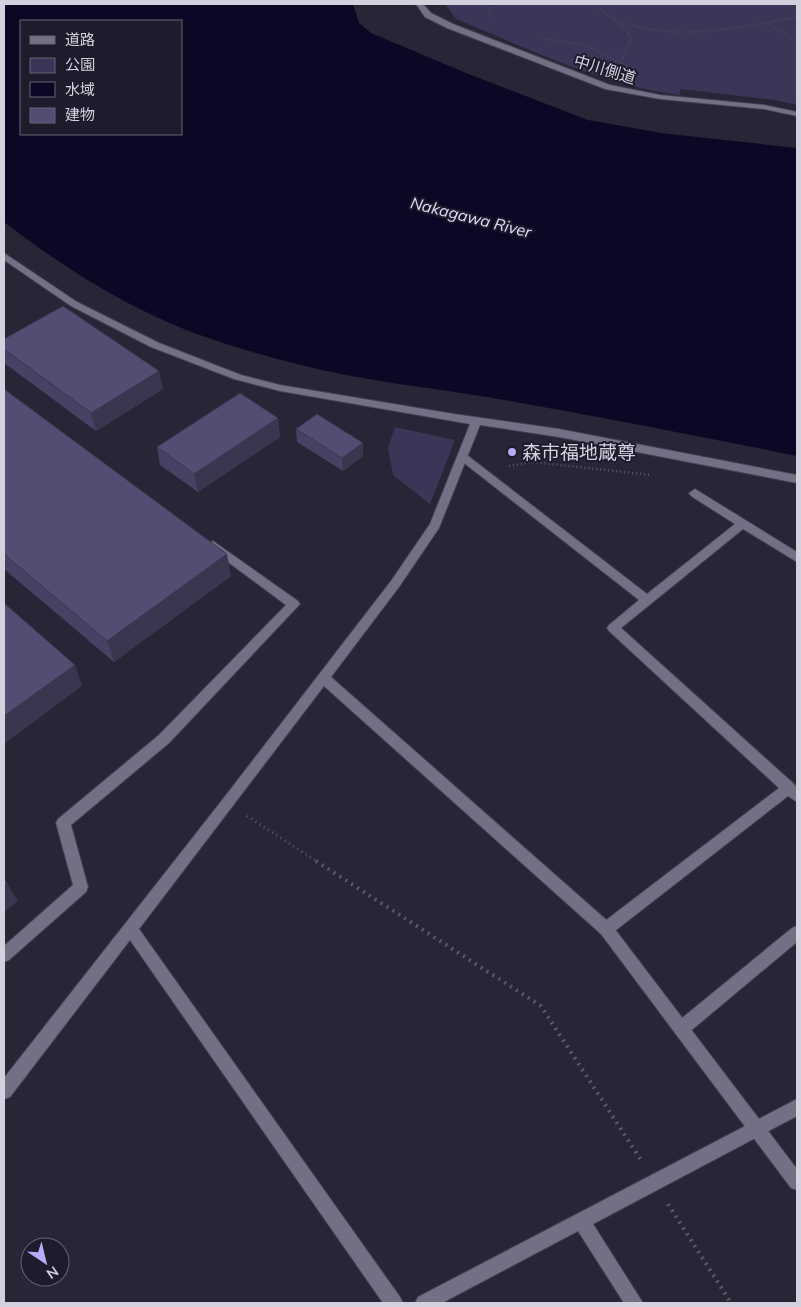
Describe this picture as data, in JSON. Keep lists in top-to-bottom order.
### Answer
{
  "streets": {
    "street": ["中川側道"]
  },
  "water": ["Nakagawa River"],
  "places": ["森市福地蔵尊"],
  "legend": [
    "道路",
    "公園",
    "水域",
    "建物"
  ],
  "north": "bottom right"
}
